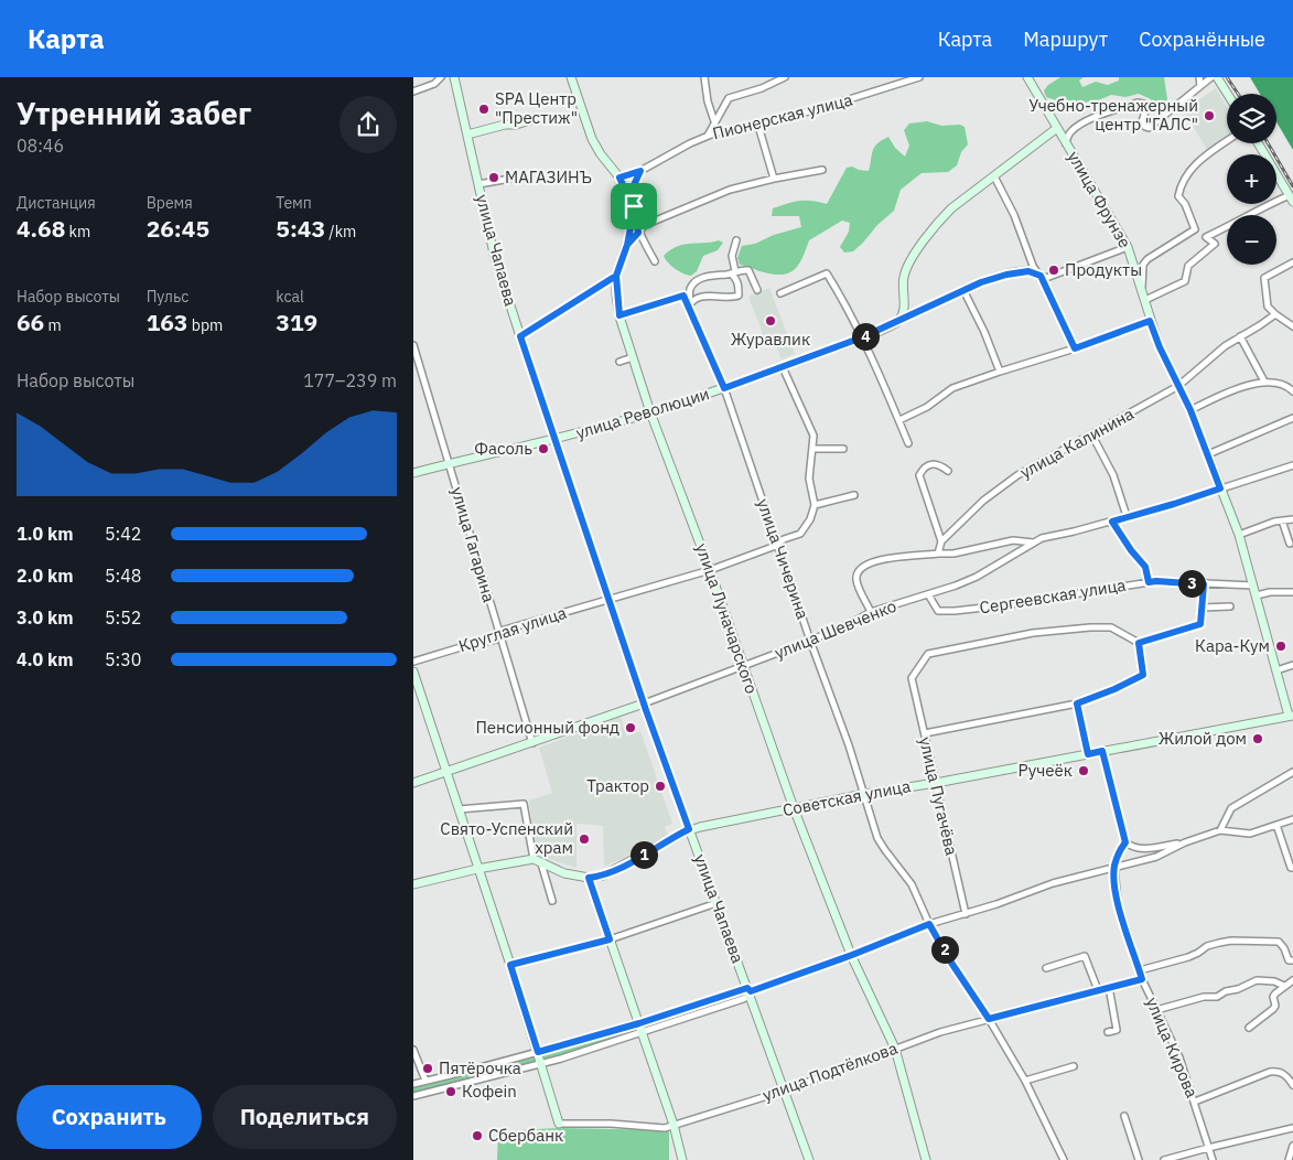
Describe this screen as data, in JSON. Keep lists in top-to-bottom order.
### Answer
{
  "streets": {
    "street": [
      "Пионерская улица",
      "улица Фрунзе",
      "улица Чапаева",
      "улица Революции",
      "улица Калинина",
      "улица Гагарина",
      "улица Чичерина",
      "Сергеевская улица",
      "улица Луначарского",
      "Круглая улица",
      "улица Шевченко",
      "улица Пугачёва",
      "Советская улица",
      "улица Кирова",
      "улица Подтёлкова"
    ]
  },
  "crossings": [
    ["Пионерская улица", "улица Луначарского"],
    ["улица Фрунзе", "улица Калинина"],
    ["улица Фрунзе", "Сергеевская улица"],
    ["улица Фрунзе", "улица Шевченко"],
    ["улица Фрунзе", "Советская улица"],
    ["улица Чапаева", "улица Революции"],
    ["улица Чапаева", "Круглая улица"],
    ["улица Чапаева", "улица Шевченко"],
    ["улица Чапаева", "Советская улица"],
    ["улица Чапаева", "улица Подтёлкова"],
    ["улица Революции", "улица Гагарина"],
    ["улица Революции", "улица Чичерина"],
    ["улица Революции", "улица Луначарского"],
    ["улица Калинина", "улица Шевченко"],
    ["улица Гагарина", "Круглая улица"],
    ["улица Гагарина", "улица Шевченко"],
    ["улица Чичерина", "Круглая улица"],
    ["улица Чичерина", "улица Шевченко"],
    ["улица Чичерина", "Советская улица"],
    ["улица Чичерина", "улица Подтёлкова"],
    ["Сергеевская улица", "улица Шевченко"],
    ["улица Луначарского", "Круглая улица"],
    ["улица Луначарского", "улица Шевченко"],
    ["улица Луначарского", "Советская улица"],
    ["улица Луначарского", "улица Подтёлкова"],
    ["улица Пугачёва", "Советская улица"],
    ["улица Кирова", "улица Подтёлкова"]
  ],
  "places": [
    "SPA Центр \"Престиж\"",
    "Учебно-тренажерный центр \"ГАЛС\"",
    "МАГАЗИНЪ",
    "Продукты",
    "Журавлик",
    "Фасоль",
    "Кара-Кум",
    "Пенсионный фонд",
    "Жилой дом",
    "Ручеёк",
    "Трактор",
    "Свято-Успенский храм",
    "Пятёрочка",
    "Кофеin",
    "Сбербанк"
  ],
  "page": {
    "header": "Карта",
    "nav": ["Карта", "Маршрут", "Сохранённые"],
    "heading": ["Утренний забег", "08:46"],
    "map_buttons": ["+", "−"],
    "stats": [
      ["Дистанция", "4.68 km"],
      ["Время", "26:45"],
      ["Темп", "5:43 /km"],
      ["Набор высоты", "66 m"],
      ["Пульс", "163 bpm"],
      ["kcal", "319"]
    ],
    "pins": [
      "4",
      "3",
      "1",
      "2"
    ],
    "chart": ["Набор высоты", "177–239 m"],
    "list": [
      {
        "name": "1.0 km",
        "note": "5:42"
      },
      {
        "name": "2.0 km",
        "note": "5:48"
      },
      {
        "name": "3.0 km",
        "note": "5:52"
      },
      {
        "name": "4.0 km",
        "note": "5:30"
      }
    ],
    "buttons": ["Сохранить", "Поделиться"]
  }
}
